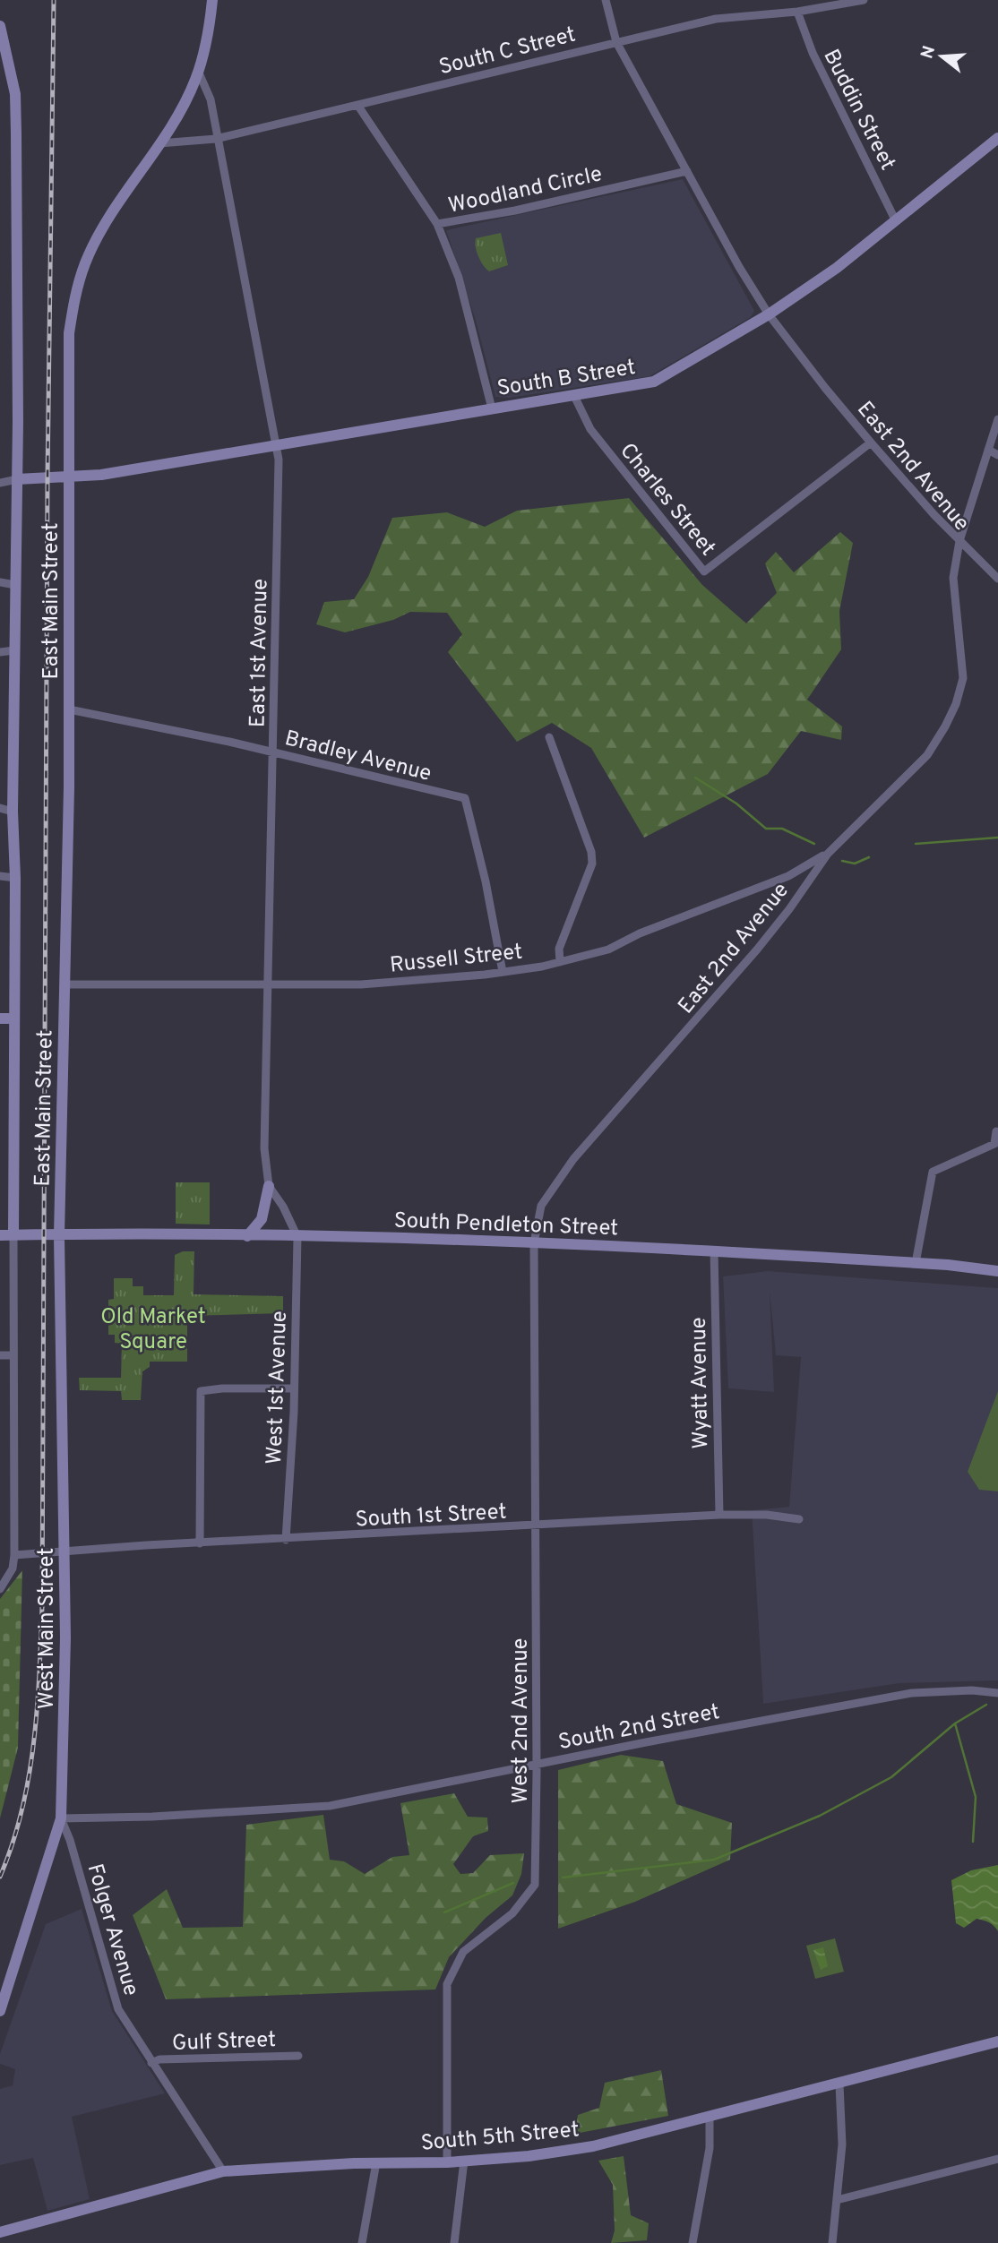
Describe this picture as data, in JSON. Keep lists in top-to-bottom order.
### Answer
{
  "streets": {
    "main road": [
      "South B Street",
      "East Main Street",
      "South Pendleton Street",
      "West Main Street",
      "South 5th Street"
    ],
    "street": [
      "South C Street",
      "Buddin Street",
      "Woodland Circle",
      "East 2nd Avenue",
      "Charles Street",
      "East 1st Avenue",
      "Bradley Avenue",
      "Russell Street",
      "Wyatt Avenue",
      "West 1st Avenue",
      "South 1st Street",
      "West 2nd Avenue",
      "South 2nd Street",
      "Folger Avenue",
      "Gulf Street"
    ]
  },
  "crossings": [
    ["South C Street", "Buddin Street"],
    ["South C Street", "Woodland Circle"],
    ["South C Street", "East 2nd Avenue"],
    ["South C Street", "East Main Street"],
    ["South C Street", "East 1st Avenue"],
    ["Buddin Street", "South B Street"],
    ["Woodland Circle", "East 2nd Avenue"],
    ["South B Street", "East 2nd Avenue"],
    ["South B Street", "Charles Street"],
    ["South B Street", "East Main Street"],
    ["South B Street", "East 1st Avenue"],
    ["East 2nd Avenue", "Charles Street"],
    ["East 2nd Avenue", "Russell Street"],
    ["East 2nd Avenue", "South Pendleton Street"],
    ["East 2nd Avenue", "West 2nd Avenue"],
    ["East Main Street", "East 1st Avenue"],
    ["East Main Street", "Bradley Avenue"],
    ["East Main Street", "Russell Street"],
    ["East Main Street", "South Pendleton Street"],
    ["East Main Street", "West Main Street"],
    ["East 1st Avenue", "Bradley Avenue"],
    ["East 1st Avenue", "Russell Street"],
    ["East 1st Avenue", "South Pendleton Street"],
    ["East 1st Avenue", "West 1st Avenue"],
    ["Bradley Avenue", "Russell Street"],
    ["South Pendleton Street", "Wyatt Avenue"],
    ["South Pendleton Street", "West 1st Avenue"],
    ["South Pendleton Street", "West Main Street"],
    ["South Pendleton Street", "West 2nd Avenue"],
    ["Wyatt Avenue", "South 1st Street"],
    ["West 1st Avenue", "South 1st Street"],
    ["South 1st Street", "West Main Street"],
    ["South 1st Street", "West 2nd Avenue"],
    ["West Main Street", "South 2nd Street"],
    ["West Main Street", "Folger Avenue"],
    ["West 2nd Avenue", "South 2nd Street"],
    ["West 2nd Avenue", "South 5th Street"],
    ["South 2nd Street", "Folger Avenue"],
    ["Folger Avenue", "Gulf Street"],
    ["Folger Avenue", "South 5th Street"]
  ],
  "parks": ["Old Market Square"],
  "north": "left"
}
